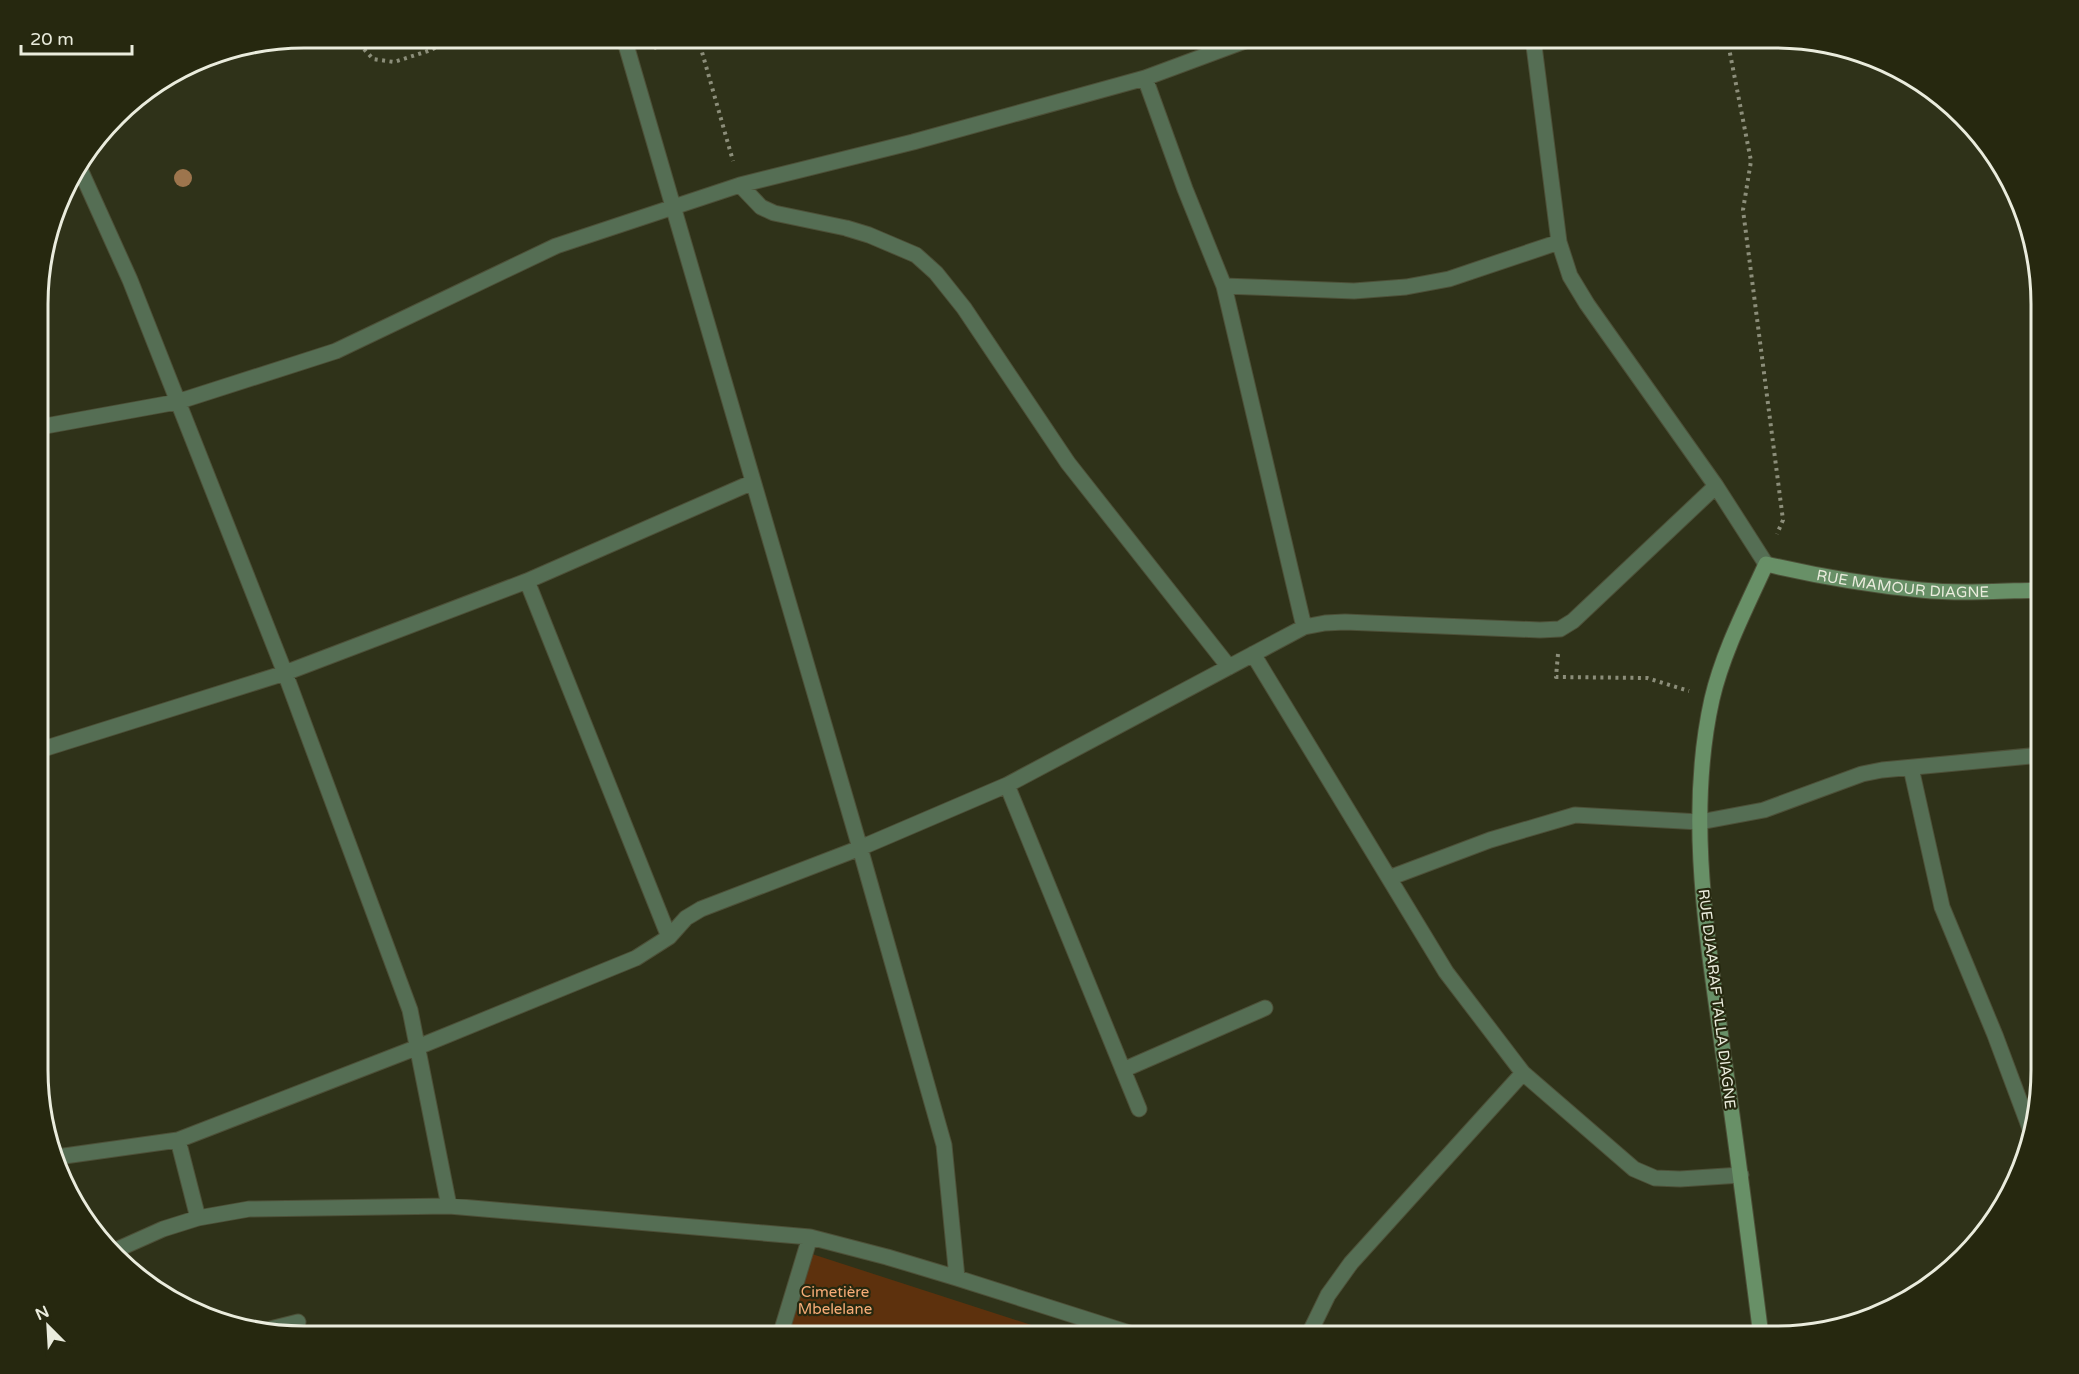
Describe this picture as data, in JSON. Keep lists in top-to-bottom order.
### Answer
{
  "streets": {
    "street": ["RUE MAMOUR DIAGNE", "RUE DJAARAF TALLA DIAGNE"]
  },
  "crossings": [
    ["RUE MAMOUR DIAGNE", "RUE DJAARAF TALLA DIAGNE"]
  ],
  "parks": ["Cimetière Mbelelane"],
  "scale_bar": "20 m",
  "north": "top left"
}
